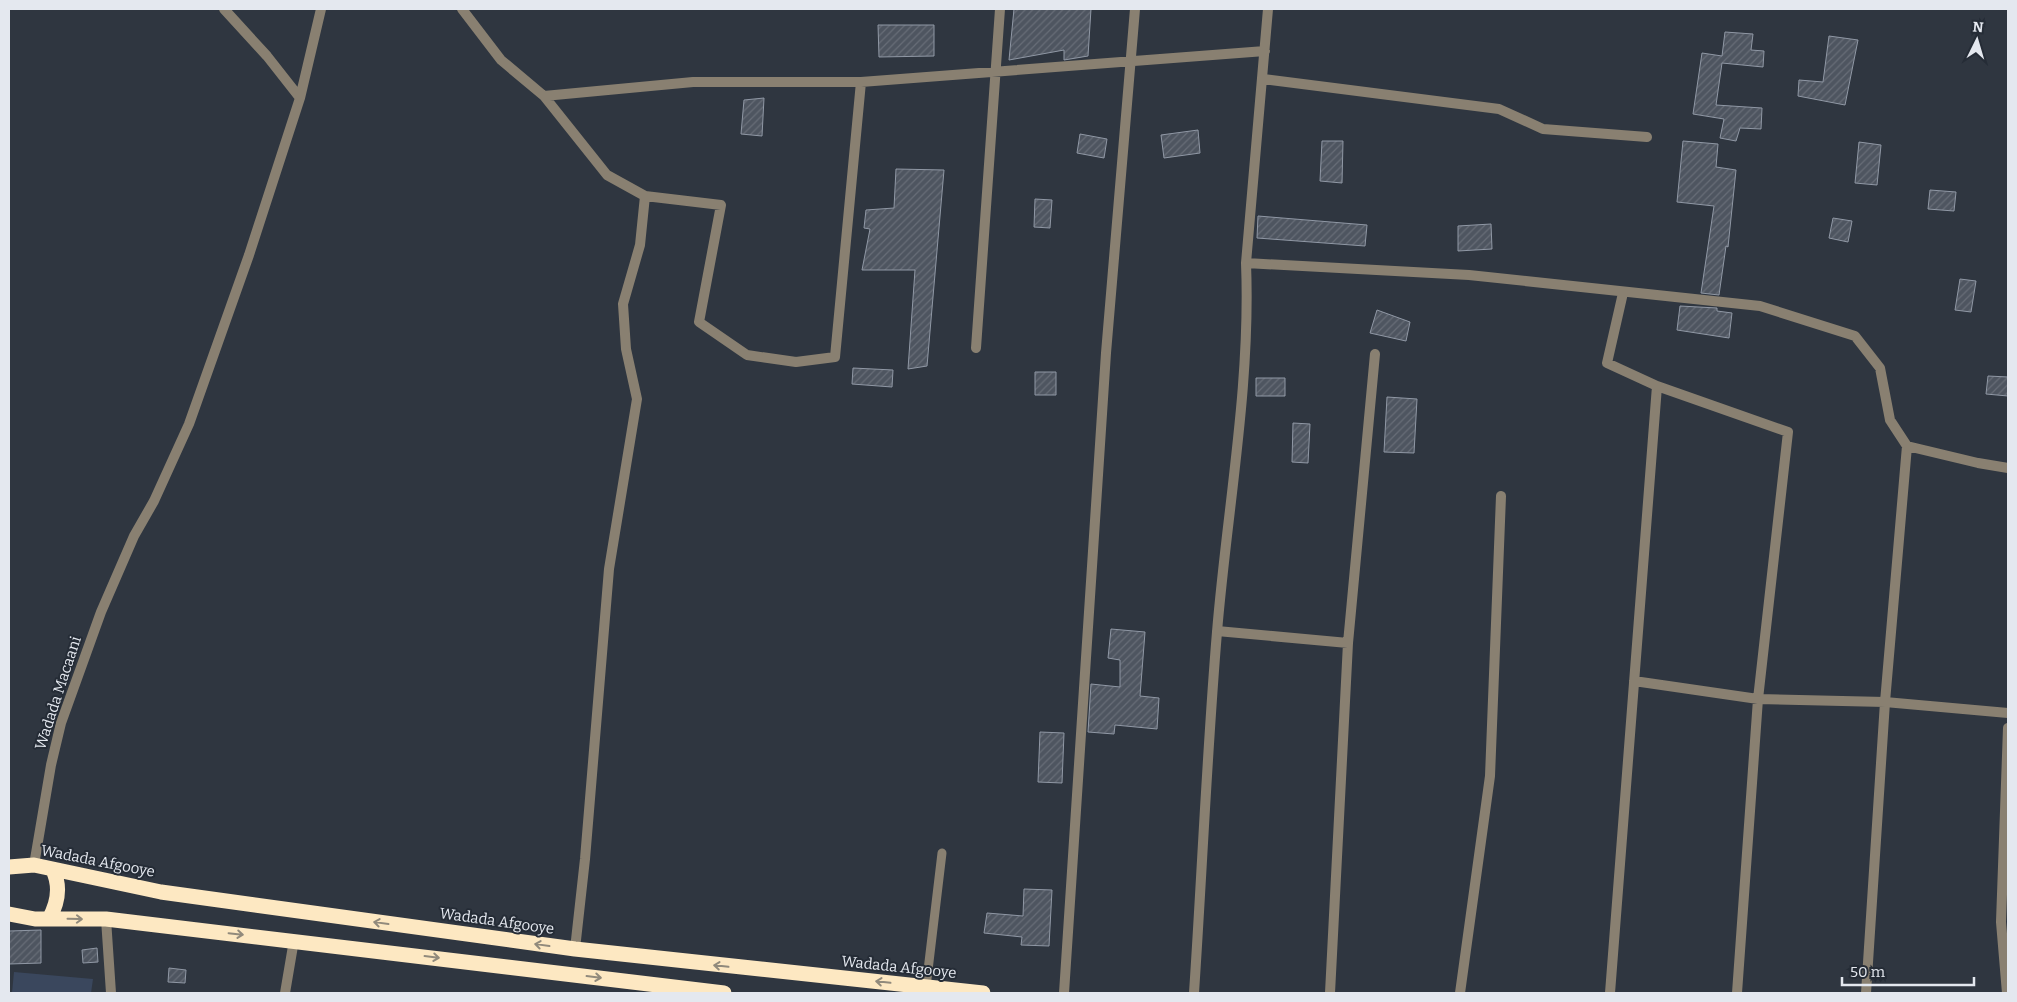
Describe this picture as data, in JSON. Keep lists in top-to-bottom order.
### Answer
{
  "streets": {
    "highway": ["Wadada Afgooye"],
    "street": ["Wadada Macaani"]
  },
  "crossings": [
    ["Wadada Macaani", "Wadada Afgooye"]
  ],
  "scale_bar": "50 m",
  "north": "top"
}
